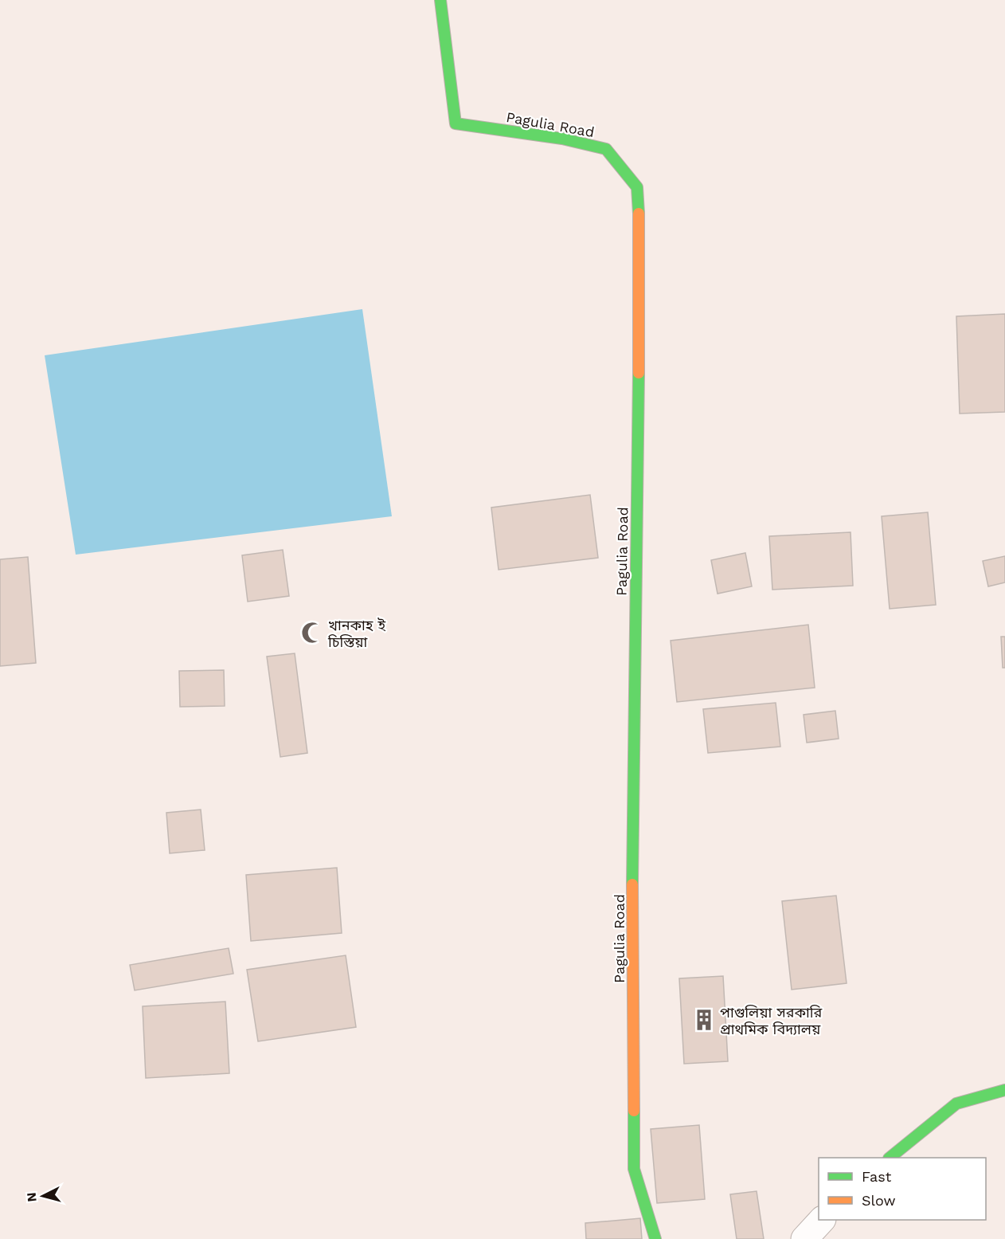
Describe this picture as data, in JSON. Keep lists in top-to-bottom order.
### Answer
{
  "streets": {
    "street": ["Pagulia Road"]
  },
  "places": {
    "mosque": ["খানকাহ ই চিস্তিয়া"],
    "building": ["পাগুলিয়া সরকারি প্রাথমিক বিদ্যালয়"]
  },
  "legend": ["Fast", "Slow"],
  "north": "left"
}
